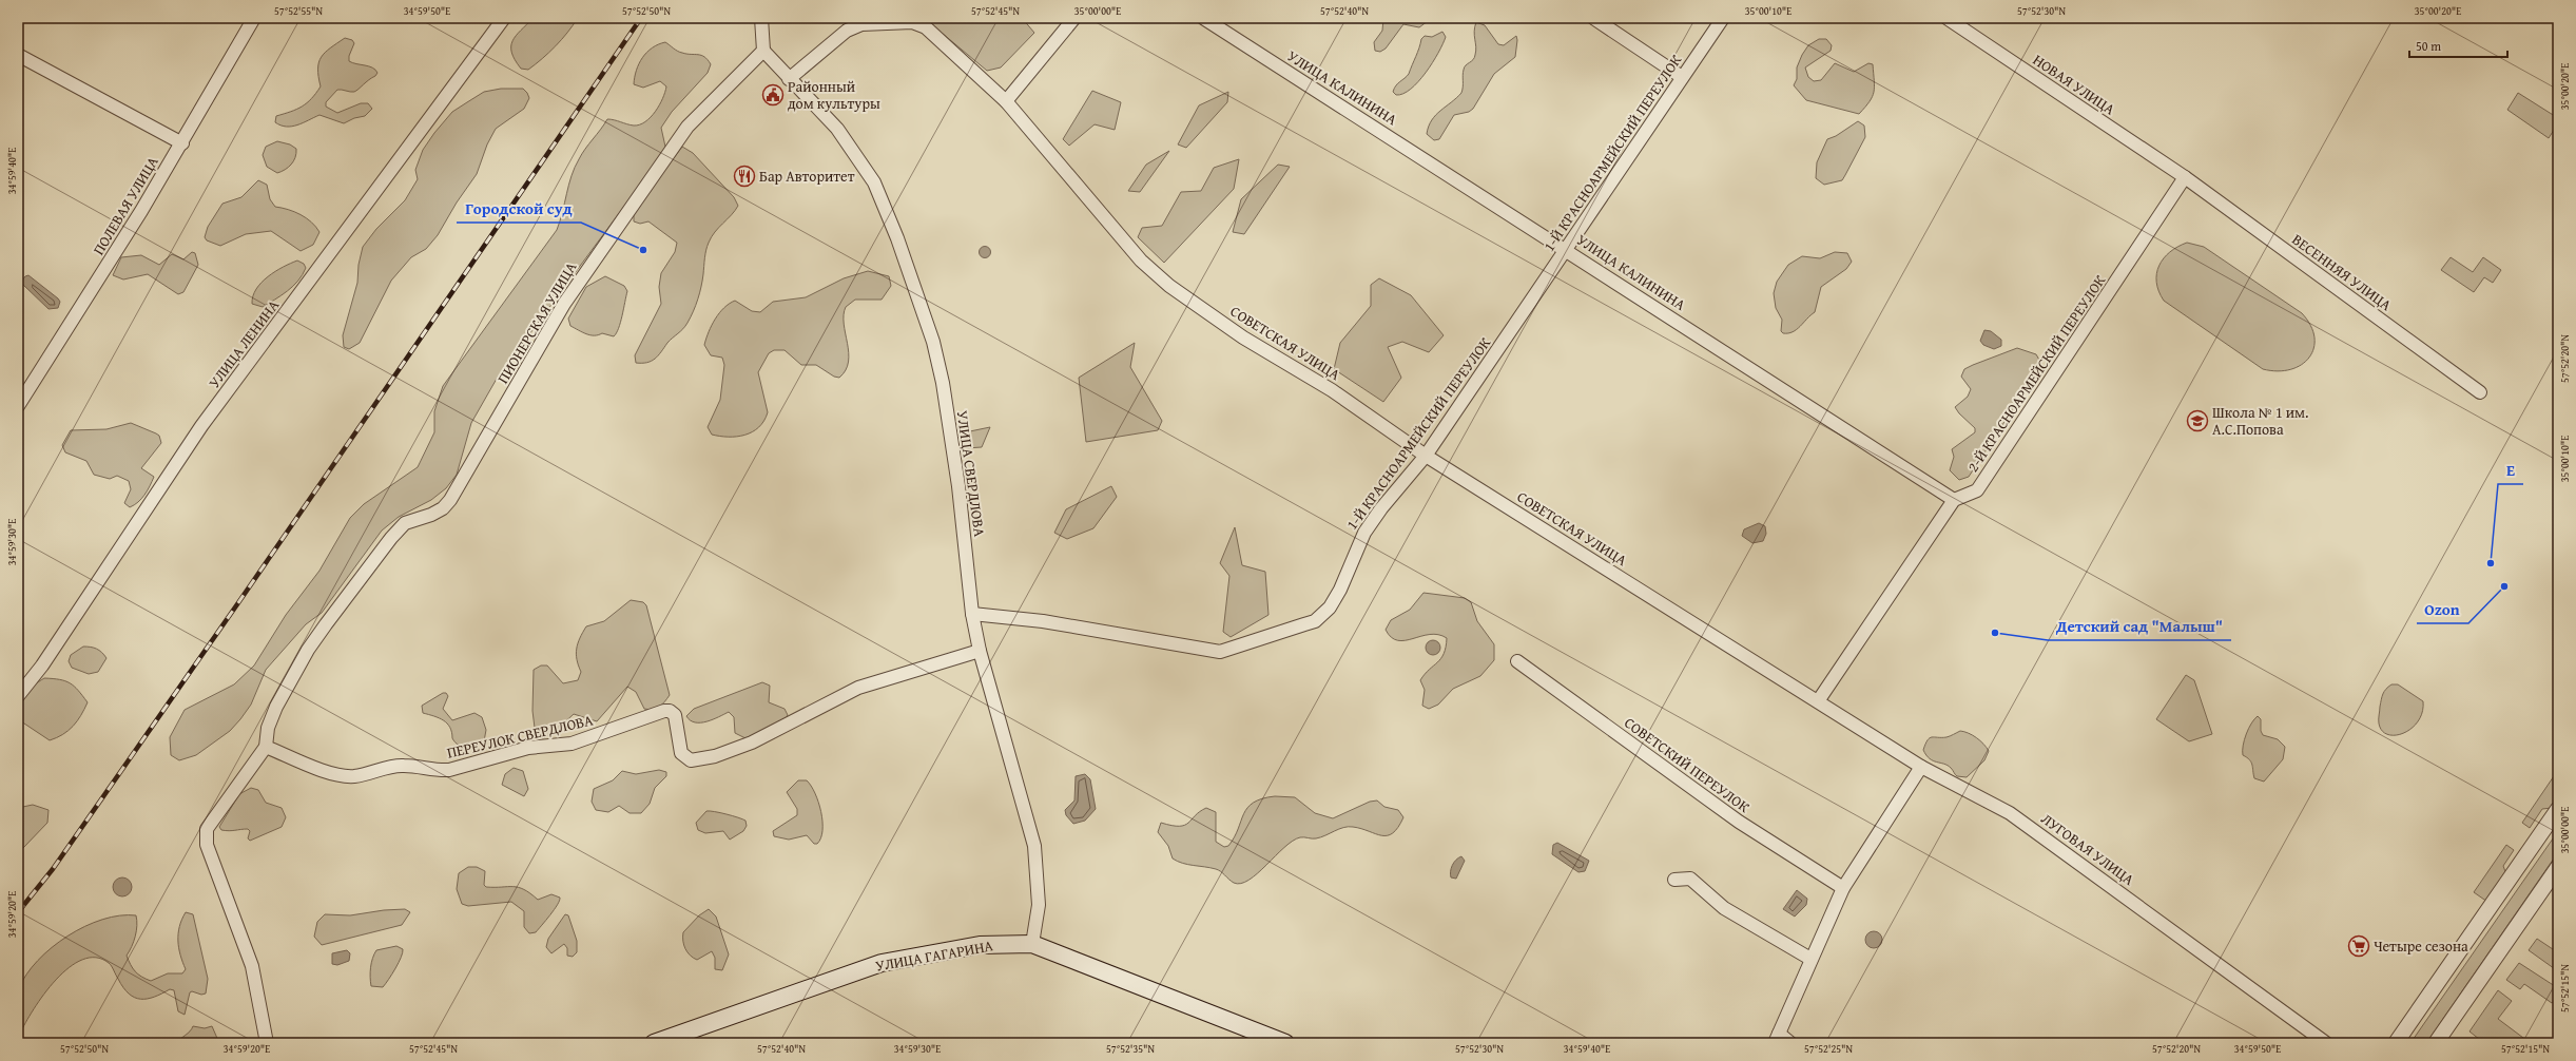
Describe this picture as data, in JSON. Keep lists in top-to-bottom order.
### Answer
{
  "streets": {
    "main road": ["УЛИЦА ГАГАРИНА"],
    "street": [
      "НОВАЯ УЛИЦА",
      "УЛИЦА КАЛИНИНА",
      "1-Й КРАСНОАРМЕЙСКИЙ ПЕРЕУЛОК",
      "ПОЛЕВАЯ УЛИЦА",
      "ВЕСЕННЯЯ УЛИЦА",
      "ПИОНЕРСКАЯ УЛИЦА",
      "СОВЕТСКАЯ УЛИЦА",
      "УЛИЦА ЛЕНИНА",
      "2-Й КРАСНОАРМЕЙСКИЙ ПЕРЕУЛОК",
      "УЛИЦА СВЕРДЛОВА",
      "ПЕРЕУЛОК СВЕРДЛОВА",
      "СОВЕТСКИЙ ПЕРЕУЛОК",
      "ЛУГОВАЯ УЛИЦА"
    ]
  },
  "crossings": [
    ["НОВАЯ УЛИЦА", "ВЕСЕННЯЯ УЛИЦА"],
    ["НОВАЯ УЛИЦА", "2-Й КРАСНОАРМЕЙСКИЙ ПЕРЕУЛОК"],
    ["УЛИЦА КАЛИНИНА", "1-Й КРАСНОАРМЕЙСКИЙ ПЕРЕУЛОК"],
    ["УЛИЦА КАЛИНИНА", "2-Й КРАСНОАРМЕЙСКИЙ ПЕРЕУЛОК"],
    ["1-Й КРАСНОАРМЕЙСКИЙ ПЕРЕУЛОК", "СОВЕТСКАЯ УЛИЦА"],
    ["1-Й КРАСНОАРМЕЙСКИЙ ПЕРЕУЛОК", "УЛИЦА СВЕРДЛОВА"],
    ["ВЕСЕННЯЯ УЛИЦА", "2-Й КРАСНОАРМЕЙСКИЙ ПЕРЕУЛОК"],
    ["ПИОНЕРСКАЯ УЛИЦА", "УЛИЦА СВЕРДЛОВА"],
    ["ПИОНЕРСКАЯ УЛИЦА", "ПЕРЕУЛОК СВЕРДЛОВА"],
    ["СОВЕТСКАЯ УЛИЦА", "УЛИЦА СВЕРДЛОВА"],
    ["СОВЕТСКАЯ УЛИЦА", "ЛУГОВАЯ УЛИЦА"],
    ["УЛИЦА СВЕРДЛОВА", "ПЕРЕУЛОК СВЕРДЛОВА"],
    ["УЛИЦА СВЕРДЛОВА", "УЛИЦА ГАГАРИНА"]
  ],
  "places": {
    "public building": ["Районный дом культуры"],
    "restaurant": ["Бар Авторитет"],
    "other": [
      "Городской суд",
      "Е",
      "Ozon",
      "Детский сад \"Малыш\""
    ],
    "school or university": ["Школа № 1 им. А.С.Попова"],
    "supermarket": ["Четыре сезона"]
  },
  "scale_bar": "50 m",
  "coordinates": [
    "57°52'55\"N",
    "34°59'50\"E",
    "57°52'50\"N",
    "57°52'45\"N",
    "35°00'00\"E",
    "57°52'40\"N",
    "35°00'10\"E",
    "57°52'30\"N",
    "35°00'20\"E",
    "34°59'40\"E",
    "57°52'20\"N",
    "34°59'30\"E",
    "34°59'20\"E",
    "57°52'15\"N",
    "57°52'35\"N",
    "57°52'25\"N"
  ]
}
